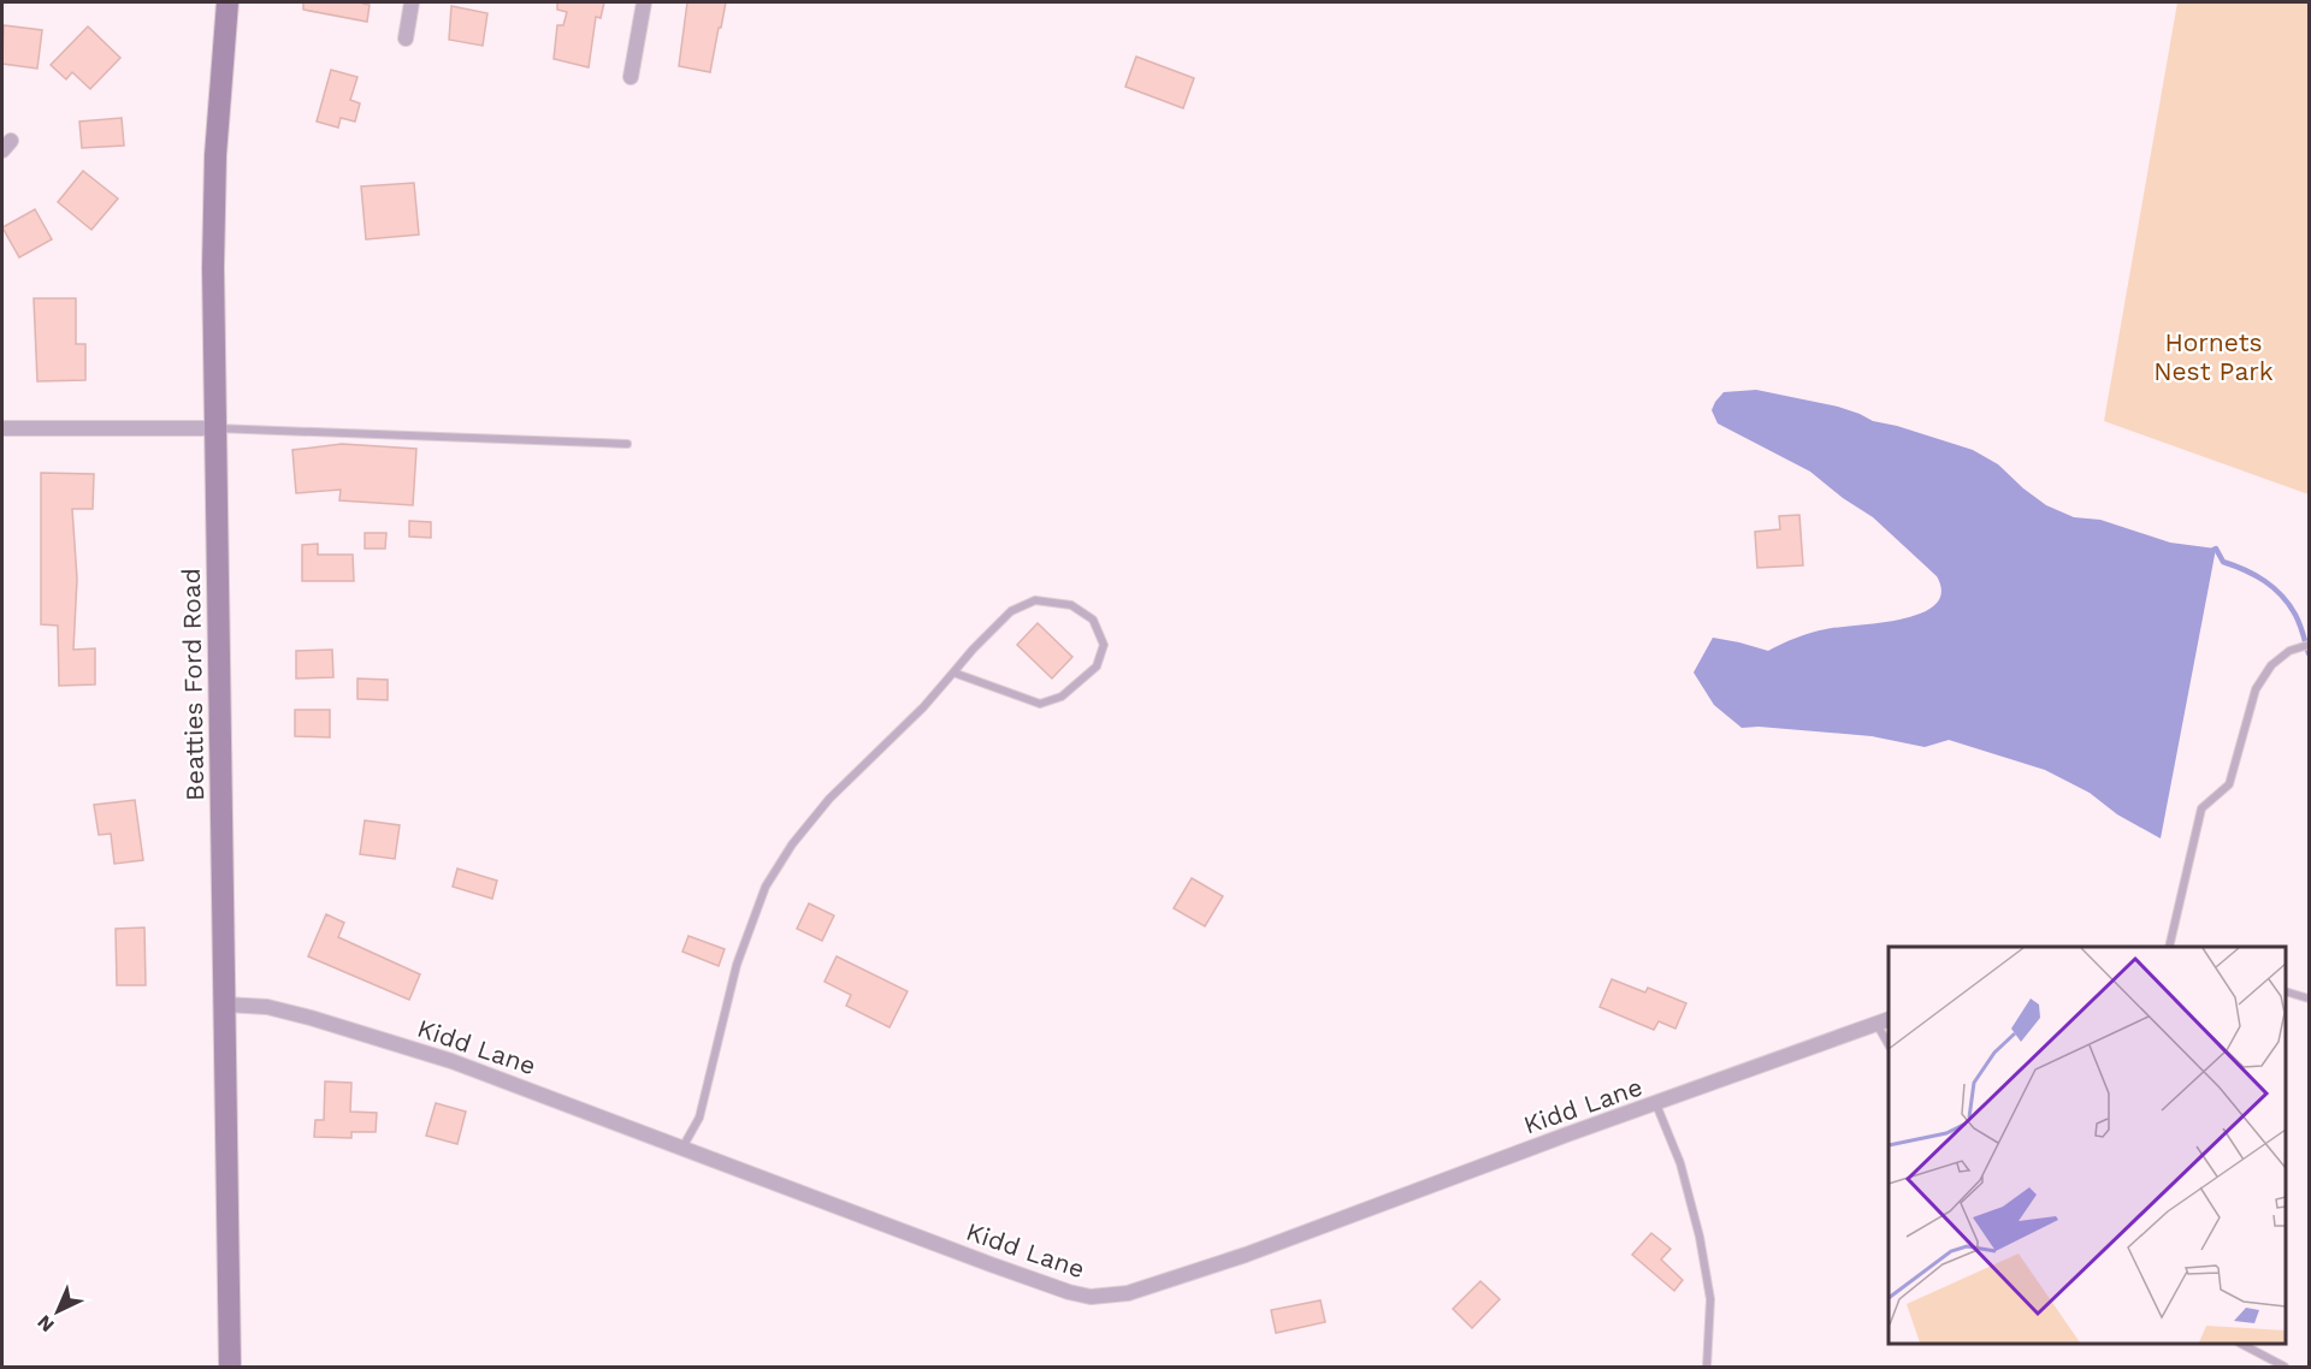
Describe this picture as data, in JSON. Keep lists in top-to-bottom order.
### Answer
{
  "streets": {
    "main road": ["Beatties Ford Road"],
    "street": ["Kidd Lane"]
  },
  "crossings": [
    ["Beatties Ford Road", "Kidd Lane"]
  ],
  "parks": ["Hornets Nest Park"],
  "north": "bottom left"
}
